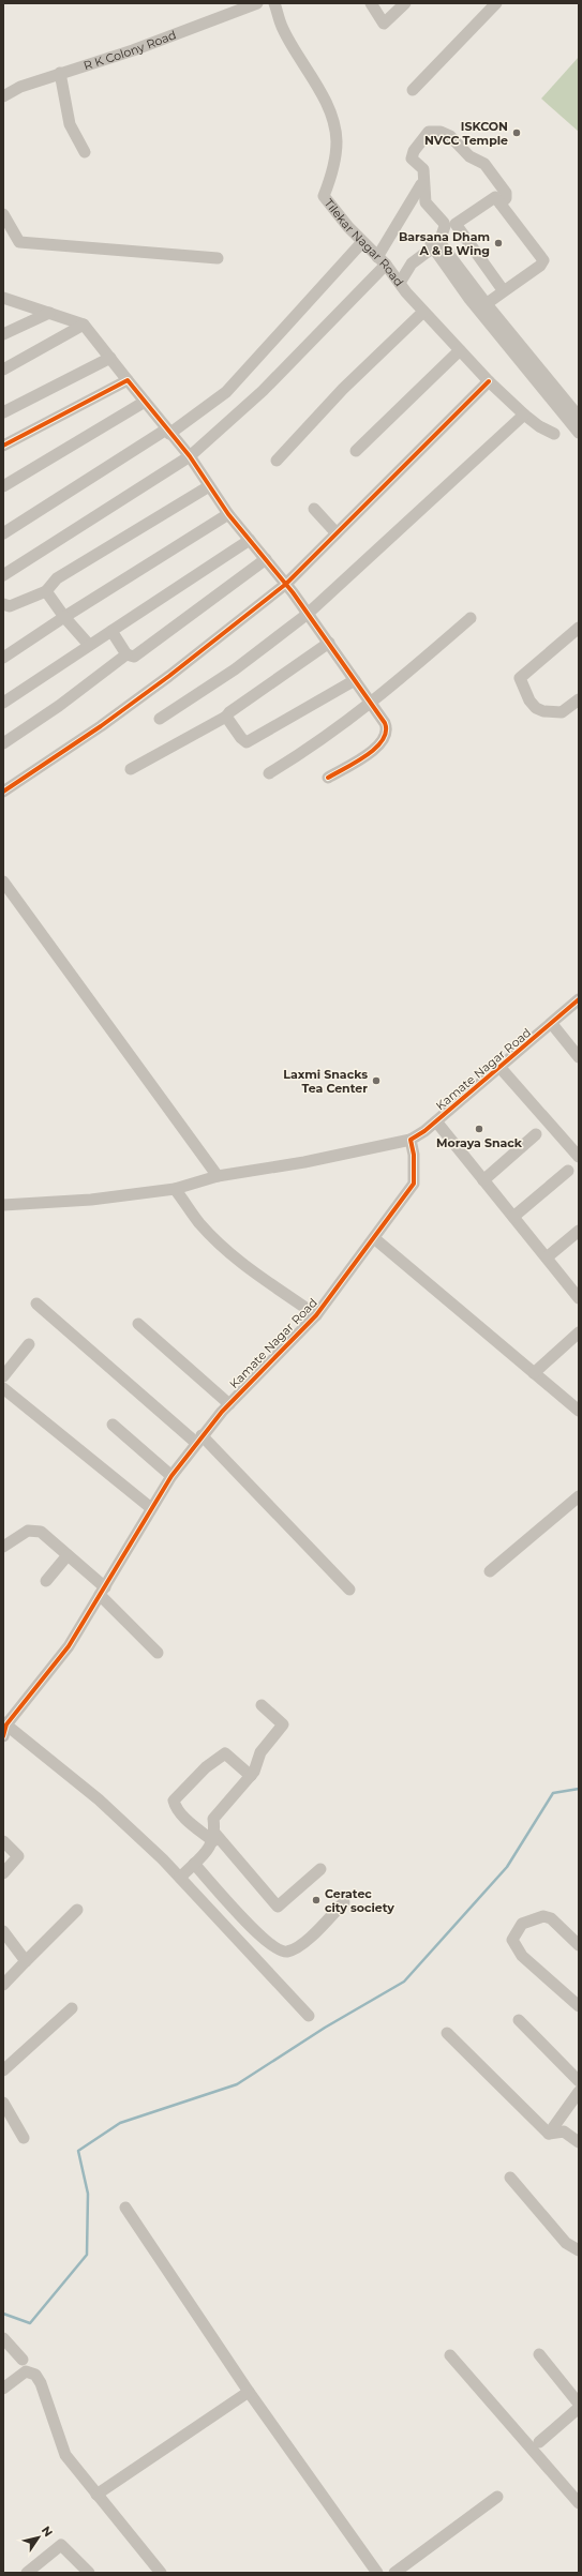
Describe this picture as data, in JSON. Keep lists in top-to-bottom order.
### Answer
{
  "streets": {
    "street": ["R K Colony Road", "Tilekar Nagar Road", "Kamate Nagar Road"]
  },
  "places": [
    "ISKCON NVCC Temple",
    "Barsana Dham A & B Wing",
    "Laxmi Snacks Tea Center",
    "Moraya Snack",
    "Ceratec city society"
  ],
  "north": "top right"
}
